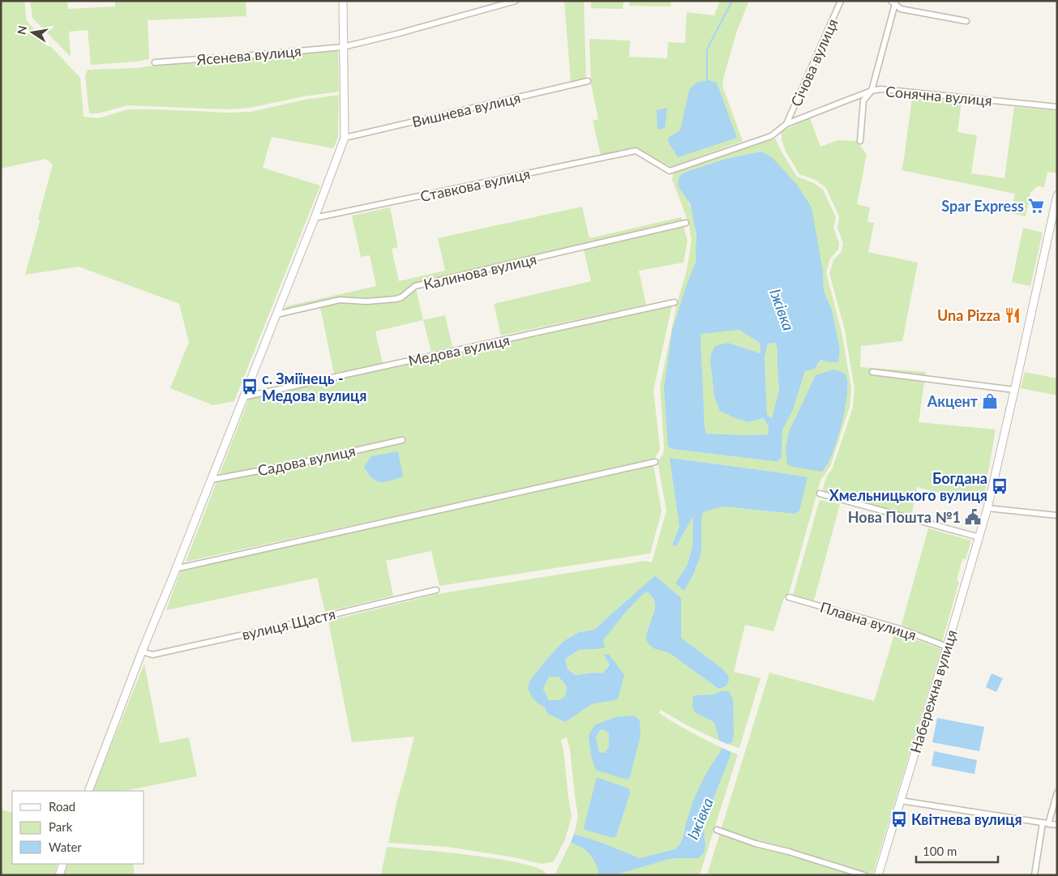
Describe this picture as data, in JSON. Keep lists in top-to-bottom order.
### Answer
{
  "streets": {
    "street": [
      "Ясенева вулиця",
      "Січова вулиця",
      "Сонячна вулиця",
      "Вишнева вулиця",
      "Ставкова вулиця",
      "Калинова вулиця",
      "Медова вулиця",
      "Садова вулиця",
      "Плавна вулиця",
      "вулиця Щастя",
      "Набережна вулиця"
    ]
  },
  "crossings": [
    ["Січова вулиця", "Сонячна вулиця"],
    ["Сонячна вулиця", "Ставкова вулиця"],
    ["Плавна вулиця", "Набережна вулиця"]
  ],
  "water": ["Іжівка"],
  "places": {
    "supermarket": ["Spar Express"],
    "restaurant": ["Una Pizza"],
    "bus stop": ["с. Зміїнець - Медова вулиця", "Богдана Хмельницького вулиця", "Квітнева вулиця"],
    "shop": ["Акцент"],
    "public building": ["Нова Пошта №1"]
  },
  "legend": ["Road", "Park", "Water"],
  "scale_bar": "100 m",
  "north": "left"
}
